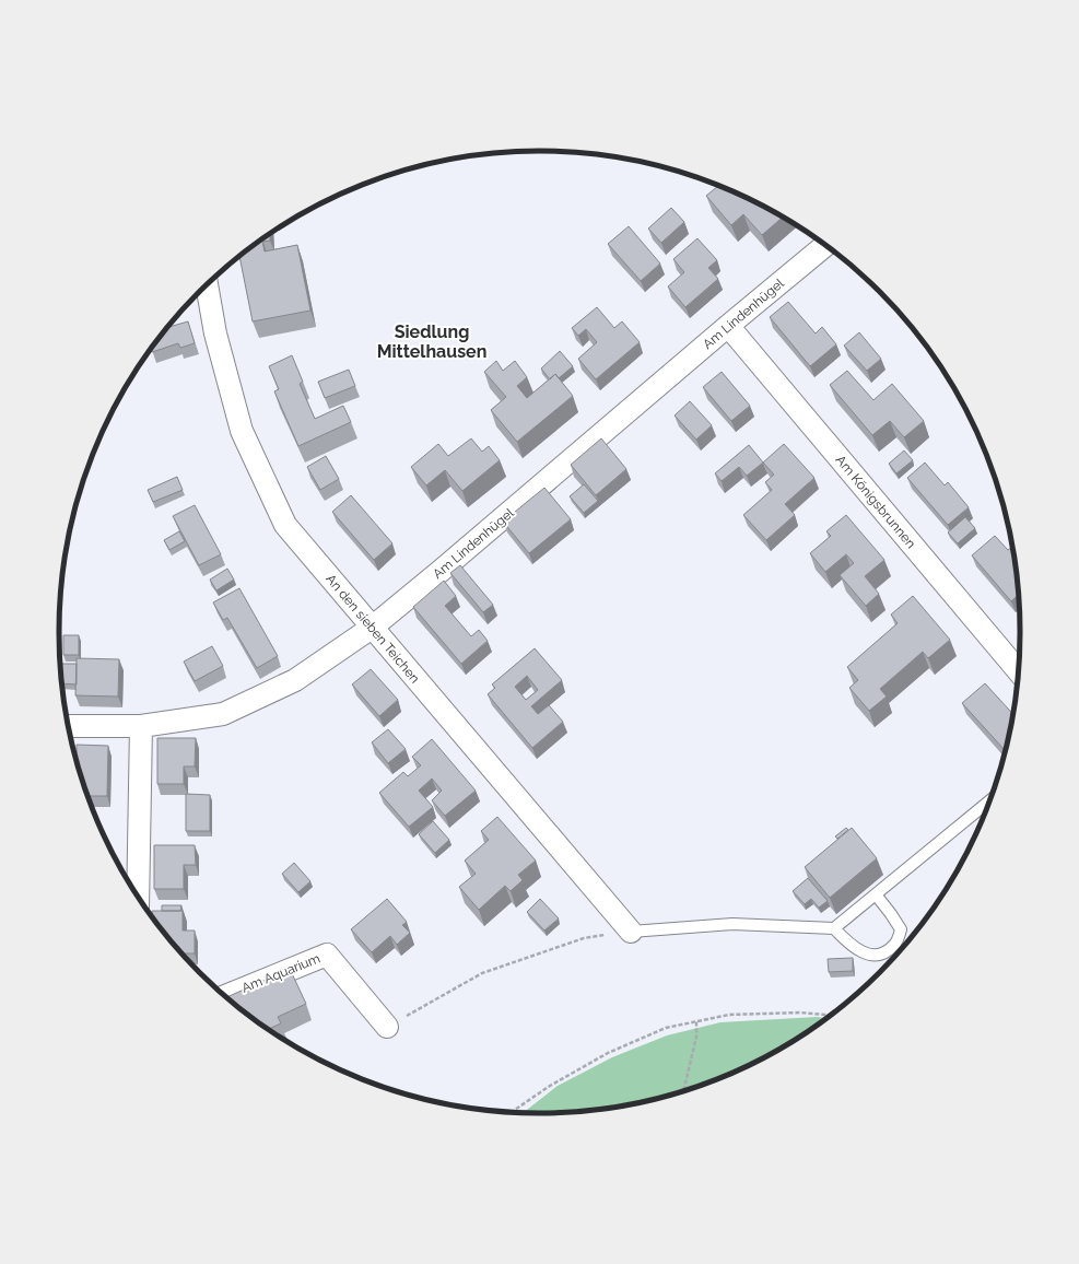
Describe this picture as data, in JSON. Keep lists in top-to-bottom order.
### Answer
{
  "streets": {
    "street": [
      "Am Lindenhügel",
      "Am Königsbrunnen",
      "An den sieben Teichen",
      "Am Aquarium"
    ]
  },
  "crossings": [
    ["Am Lindenhügel", "Am Königsbrunnen"],
    ["Am Lindenhügel", "An den sieben Teichen"]
  ],
  "districts": ["Siedlung Mittelhausen"]
}
